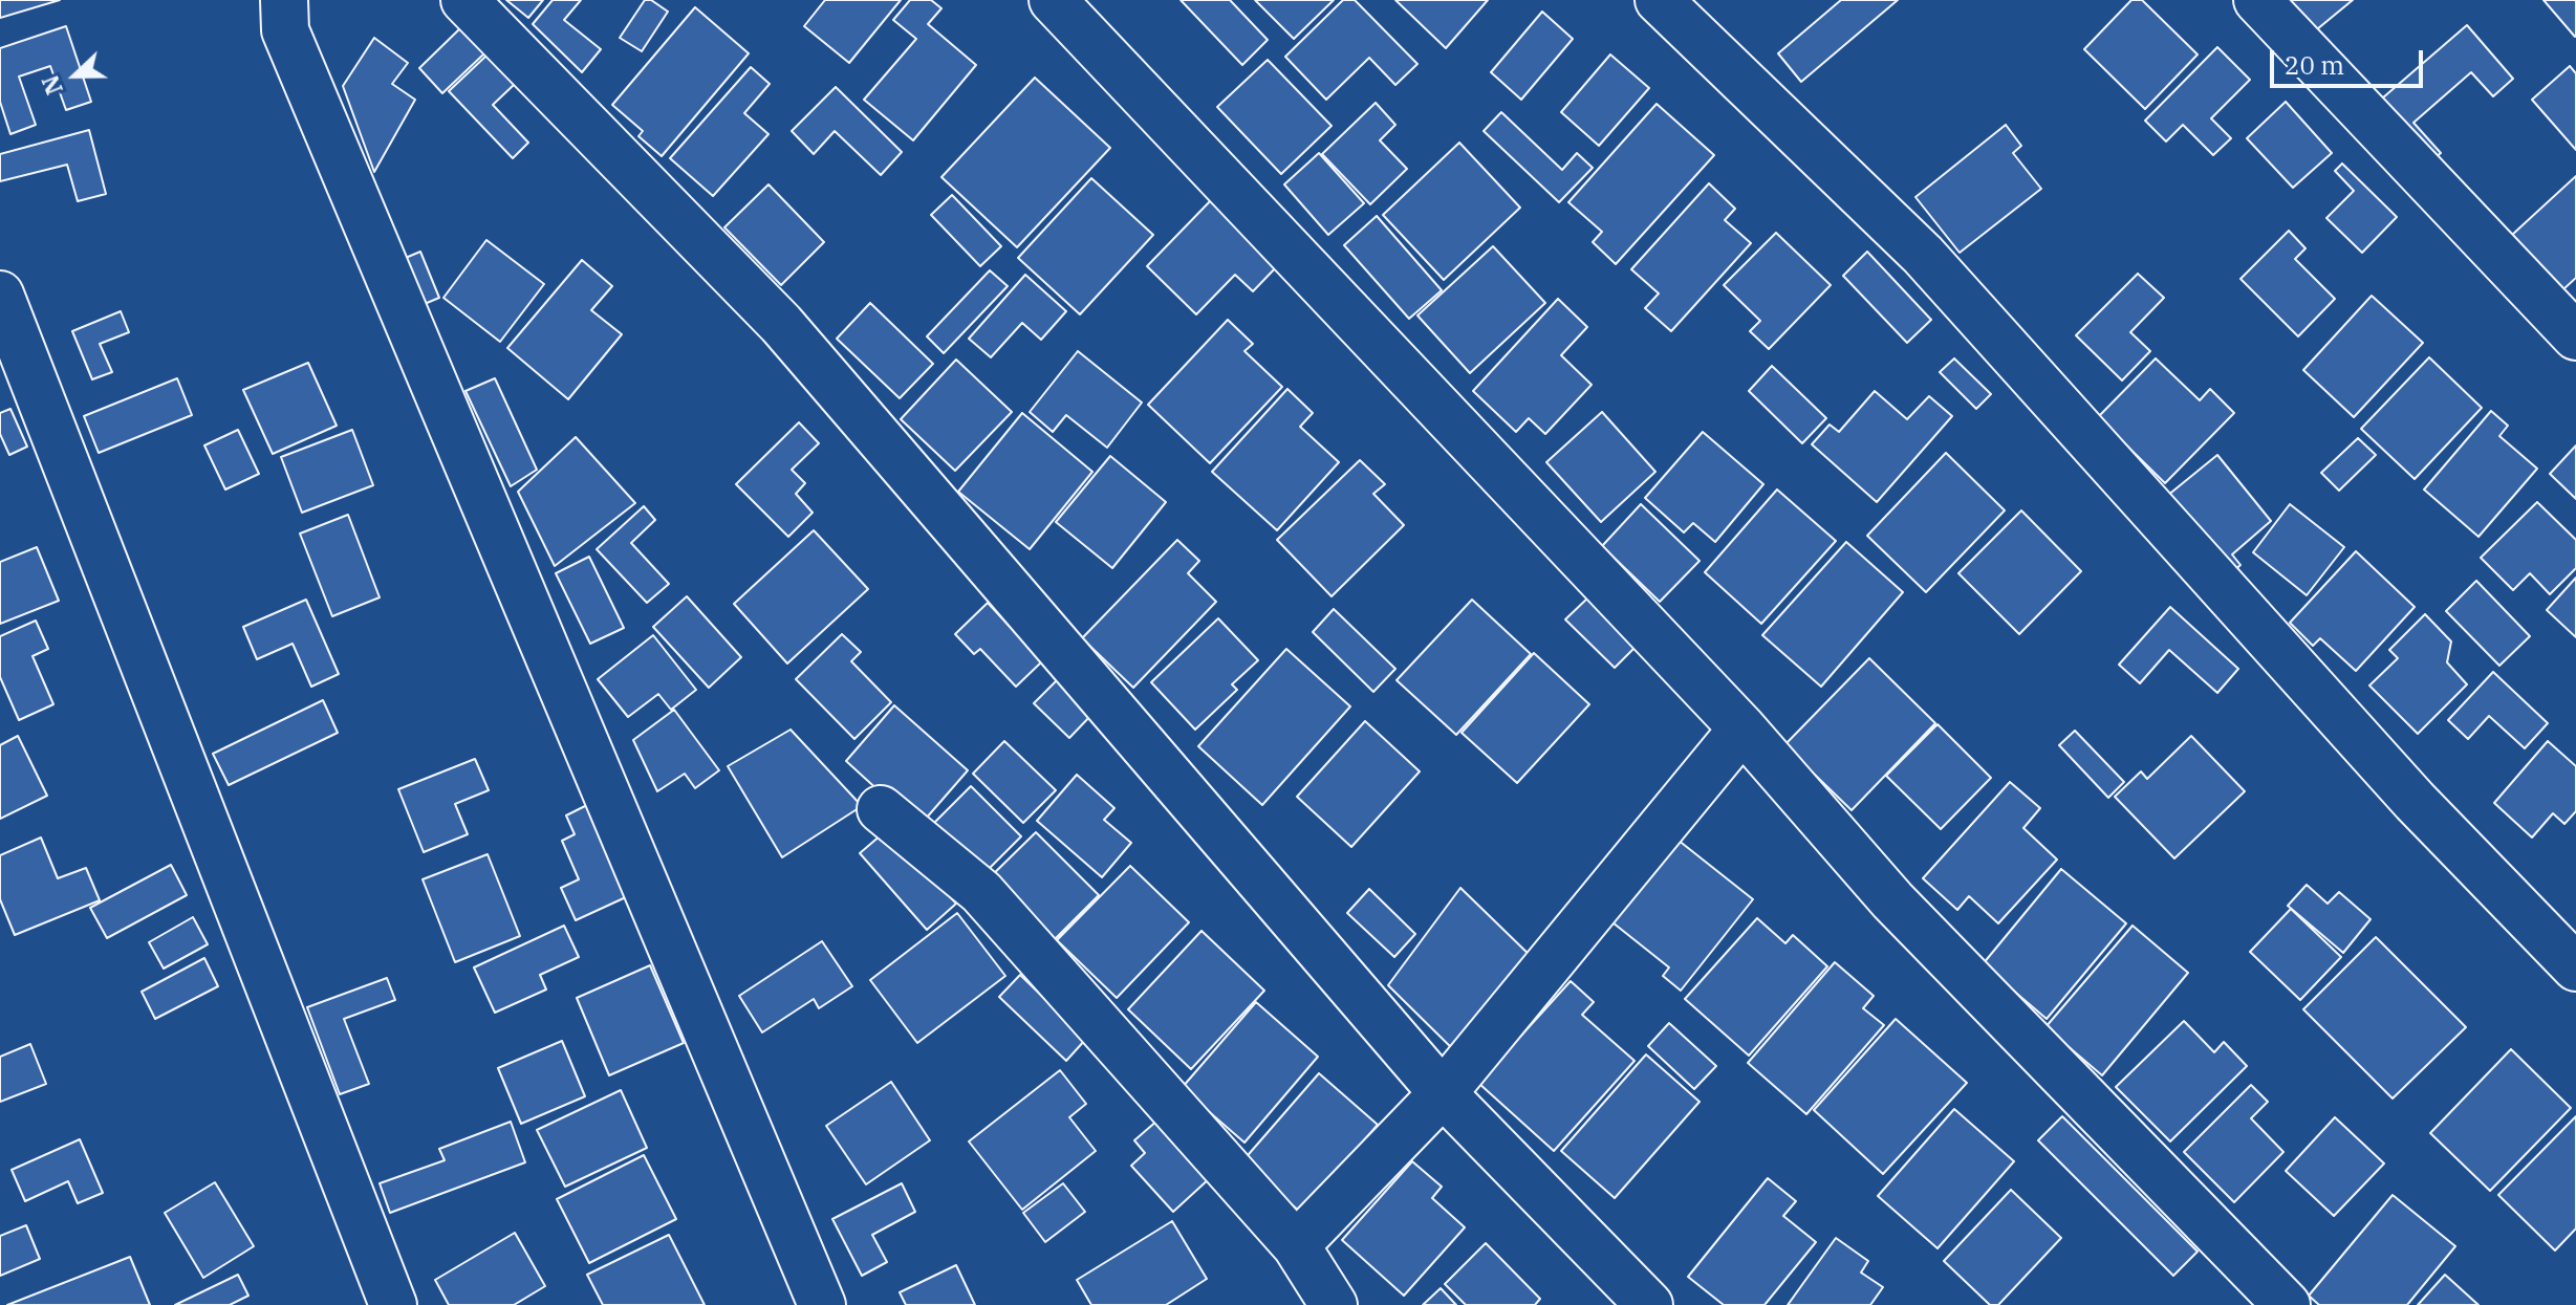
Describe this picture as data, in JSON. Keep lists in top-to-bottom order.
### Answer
{
  "scale_bar": "20 m",
  "north": "left"
}
